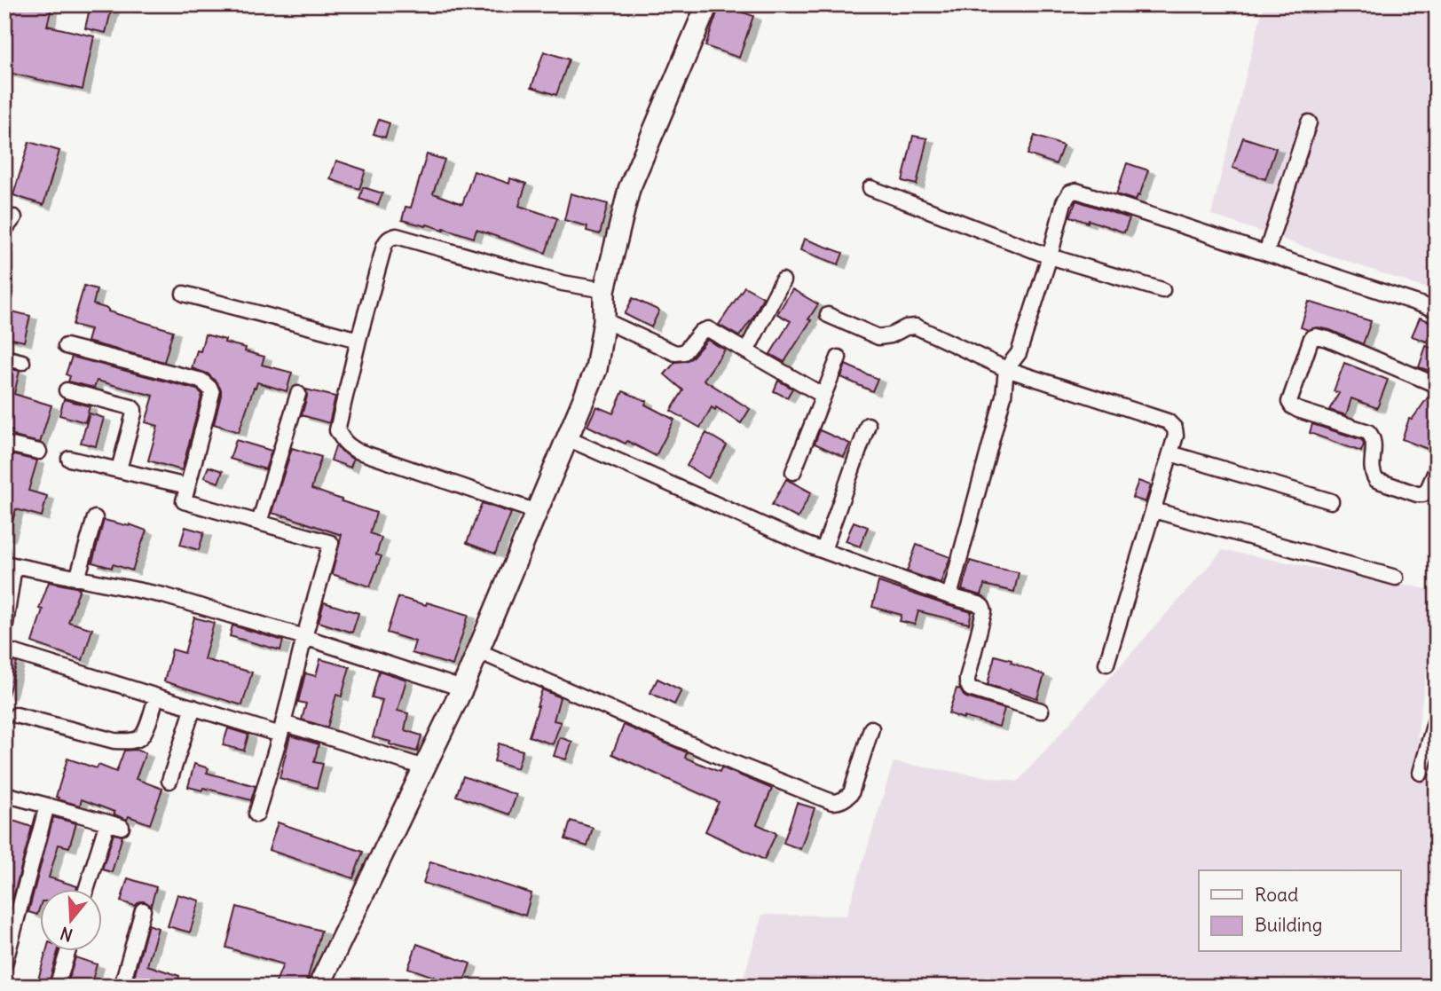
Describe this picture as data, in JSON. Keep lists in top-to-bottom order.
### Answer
{
  "legend": ["Road", "Building"],
  "north": "bottom"
}
